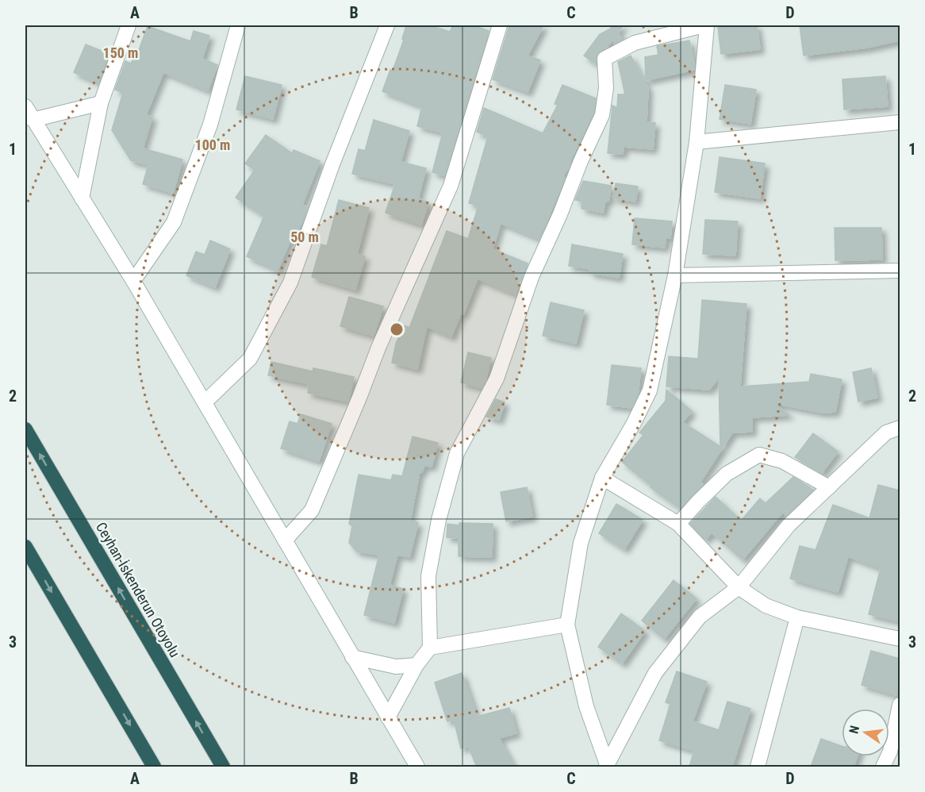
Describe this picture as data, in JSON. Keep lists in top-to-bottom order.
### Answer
{
  "streets": {
    "highway": ["Ceyhan-İskenderun Otoyolu"]
  },
  "north": "left",
  "grid": {
    "columns": [
      "A",
      "B",
      "C",
      "D"
    ],
    "rows": ["1", "2", "3"]
  },
  "rings": ["150 m", "100 m", "50 m"]
}
